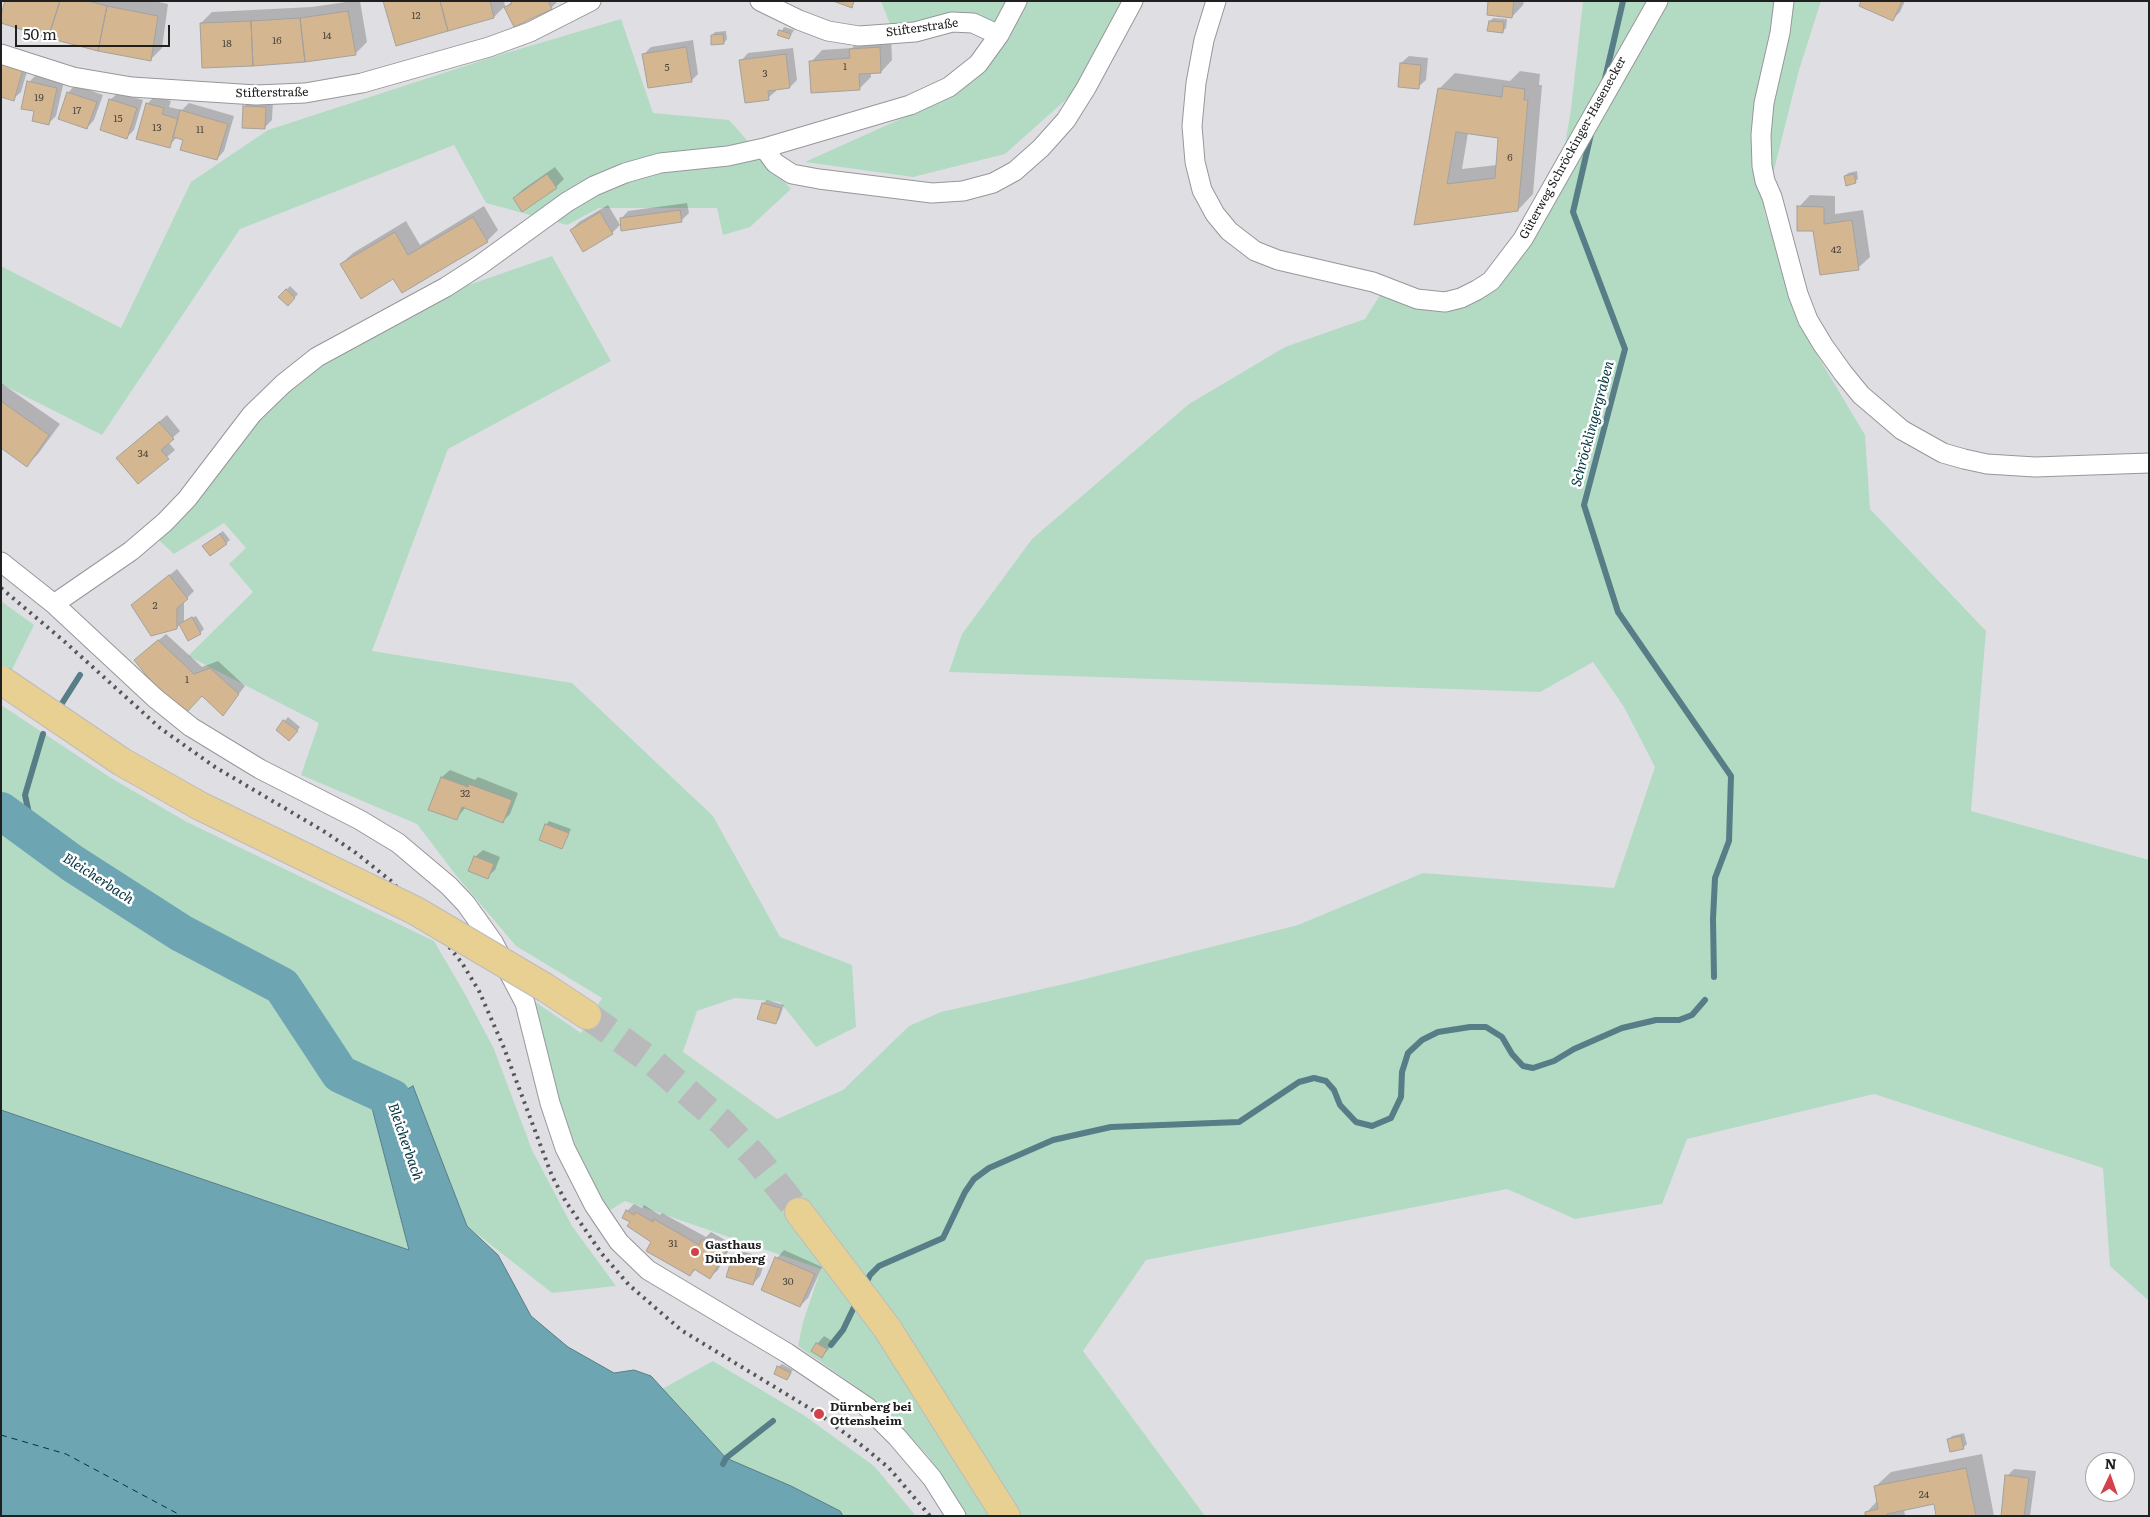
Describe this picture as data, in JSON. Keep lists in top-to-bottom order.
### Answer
{
  "streets": {
    "street": ["Stifterstraße", "Güterweg Schröckinger-Hasenecker"]
  },
  "water": ["Schröcklingergraben", "Bleicherbach"],
  "places": ["Gasthaus Dürnberg", "Dürnberg bei Ottensheim"],
  "house_numbers": [
    "12",
    "14",
    "16",
    "18",
    "1",
    "5",
    "3",
    "19",
    "17",
    "15",
    "13",
    "11",
    "6",
    "42",
    "34",
    "2",
    "1",
    "32",
    "31",
    "30",
    "24"
  ],
  "scale_bar": "50 m",
  "north": "top"
}
